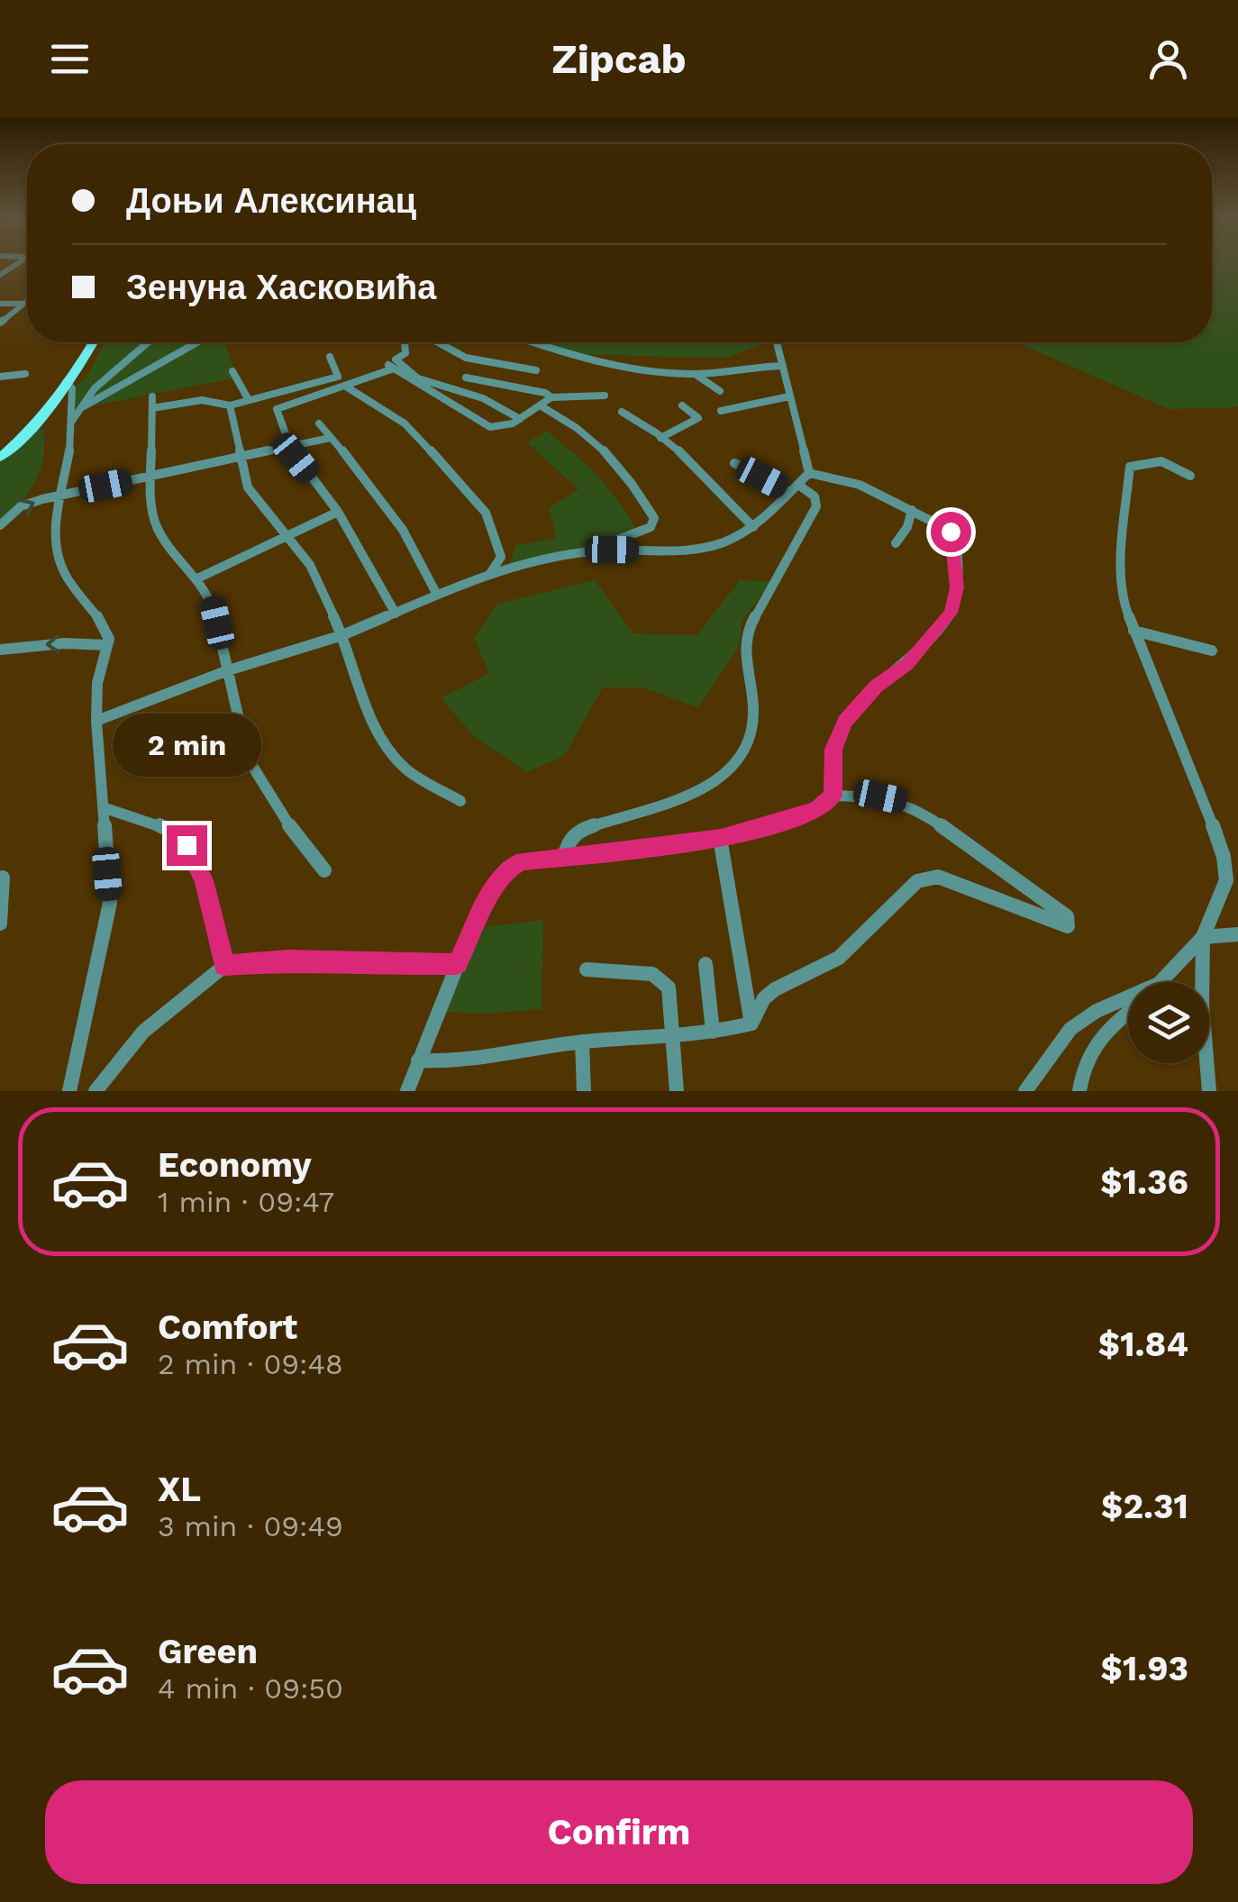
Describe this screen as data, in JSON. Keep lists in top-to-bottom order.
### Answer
{
  "page": {
    "header": "Zipcab",
    "banner": ["Доњи Алексинац", "Зенуна Хасковића"],
    "bubble": "2 min",
    "list": [
      {
        "name": "Economy",
        "note": "1 min · 09:47",
        "value": "$1.36"
      },
      {
        "name": "Comfort",
        "note": "2 min · 09:48",
        "value": "$1.84"
      },
      {
        "name": "XL",
        "note": "3 min · 09:49",
        "value": "$2.31"
      },
      {
        "name": "Green",
        "note": "4 min · 09:50",
        "value": "$1.93"
      }
    ],
    "buttons": "Confirm"
  }
}
